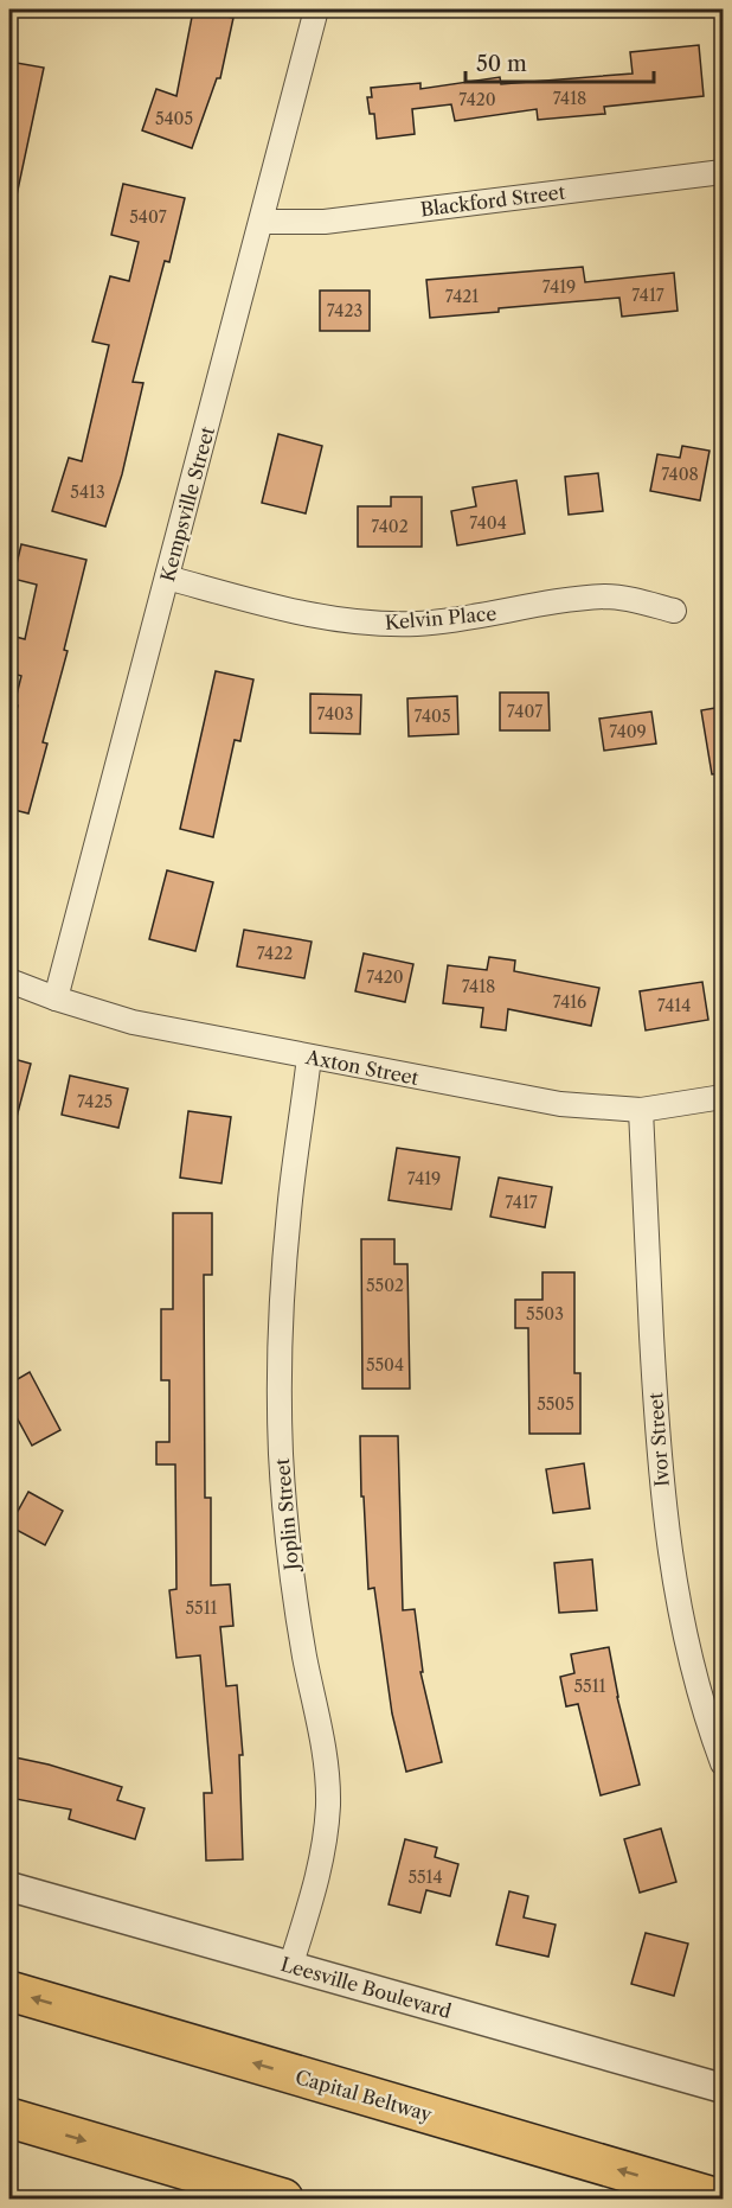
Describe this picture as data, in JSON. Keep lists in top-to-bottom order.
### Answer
{
  "streets": {
    "highway": ["Capital Beltway"],
    "street": [
      "Blackford Street",
      "Kempsville Street",
      "Kelvin Place",
      "Axton Street",
      "Ivor Street",
      "Joplin Street",
      "Leesville Boulevard"
    ]
  },
  "crossings": [
    ["Blackford Street", "Kempsville Street"],
    ["Kempsville Street", "Kelvin Place"],
    ["Kempsville Street", "Axton Street"],
    ["Axton Street", "Ivor Street"],
    ["Axton Street", "Joplin Street"],
    ["Joplin Street", "Leesville Boulevard"]
  ],
  "house_numbers": [
    "7418",
    "7420",
    "5405",
    "5407",
    "7419",
    "7417",
    "7421",
    "7423",
    "7408",
    "5413",
    "7404",
    "7402",
    "7407",
    "7403",
    "7405",
    "7409",
    "7422",
    "7420",
    "7418",
    "7416",
    "7414",
    "7425",
    "7419",
    "7417",
    "5502",
    "5503",
    "5504",
    "5505",
    "5511",
    "5511",
    "5514"
  ],
  "scale_bar": "50 m"
}
